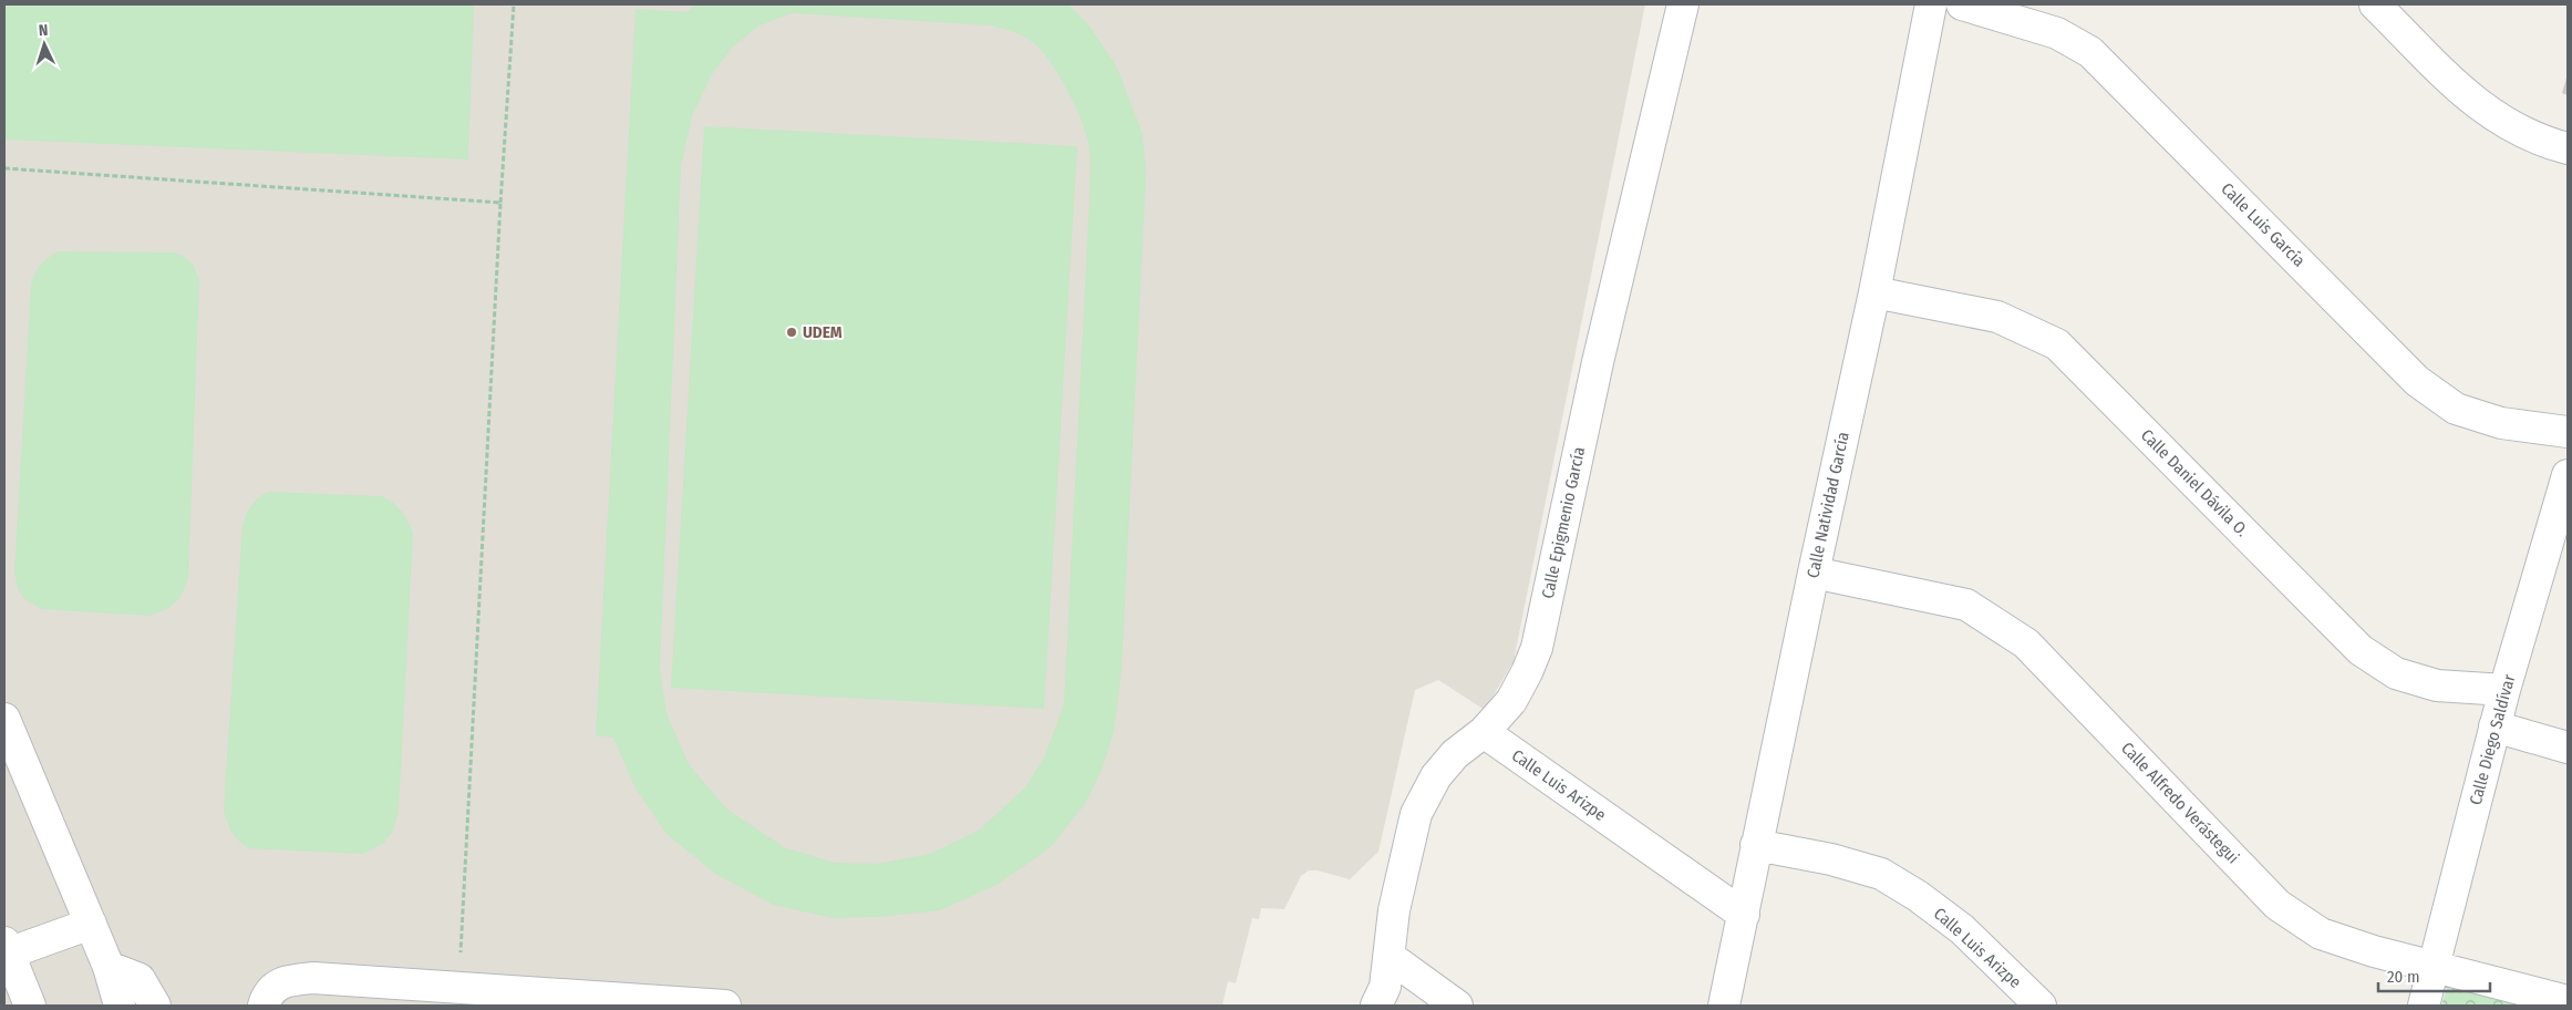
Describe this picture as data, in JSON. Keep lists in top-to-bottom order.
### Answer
{
  "streets": {
    "street": [
      "Calle Luis García",
      "Calle Daniel Dávila O.",
      "Calle Natividad García",
      "Calle Epigmenio García",
      "Calle Diego Saldívar",
      "Calle Luis Arizpe",
      "Calle Alfredo Verástegui"
    ]
  },
  "crossings": [
    ["Calle Daniel Dávila O.", "Calle Natividad García"],
    ["Calle Daniel Dávila O.", "Calle Diego Saldívar"],
    ["Calle Natividad García", "Calle Luis Arizpe"],
    ["Calle Natividad García", "Calle Alfredo Verástegui"],
    ["Calle Epigmenio García", "Calle Luis Arizpe"],
    ["Calle Diego Saldívar", "Calle Alfredo Verástegui"]
  ],
  "places": ["UDEM"],
  "scale_bar": "20 m",
  "north": "top"
}
